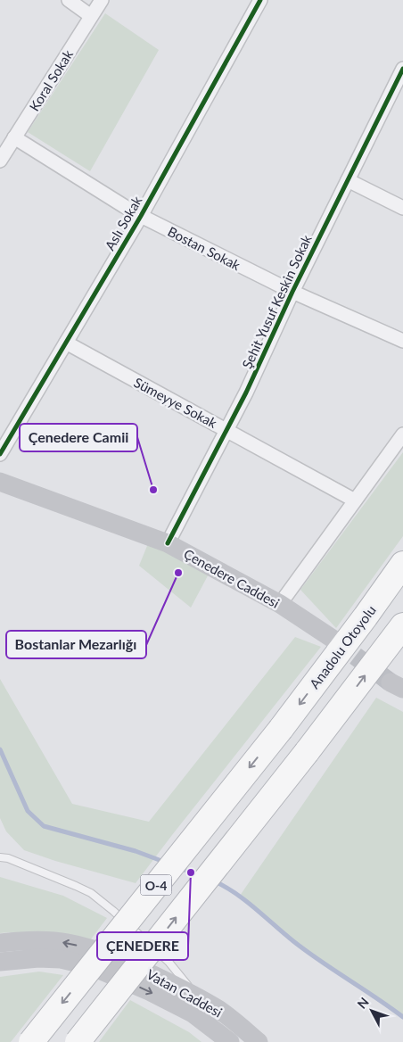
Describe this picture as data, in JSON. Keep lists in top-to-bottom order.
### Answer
{
  "streets": {
    "highway": ["Anadolu Otoyolu", "O-4"],
    "main road": ["Çenedere Caddesi", "Vatan Caddesi"],
    "street": [
      "Koral Sokak",
      "Aslı Sokak",
      "Bostan Sokak",
      "Şehit Yusuf Keskin Sokak",
      "Sümeyye Sokak"
    ]
  },
  "crossings": [
    ["Koral Sokak", "Bostan Sokak"],
    ["Aslı Sokak", "Bostan Sokak"],
    ["Aslı Sokak", "Sümeyye Sokak"],
    ["Bostan Sokak", "Şehit Yusuf Keskin Sokak"],
    ["Şehit Yusuf Keskin Sokak", "Sümeyye Sokak"],
    ["Şehit Yusuf Keskin Sokak", "Çenedere Caddesi"]
  ],
  "places": ["Çenedere Camii", "Bostanlar Mezarlığı", "ÇENEDERE"],
  "north": "top left"
}
